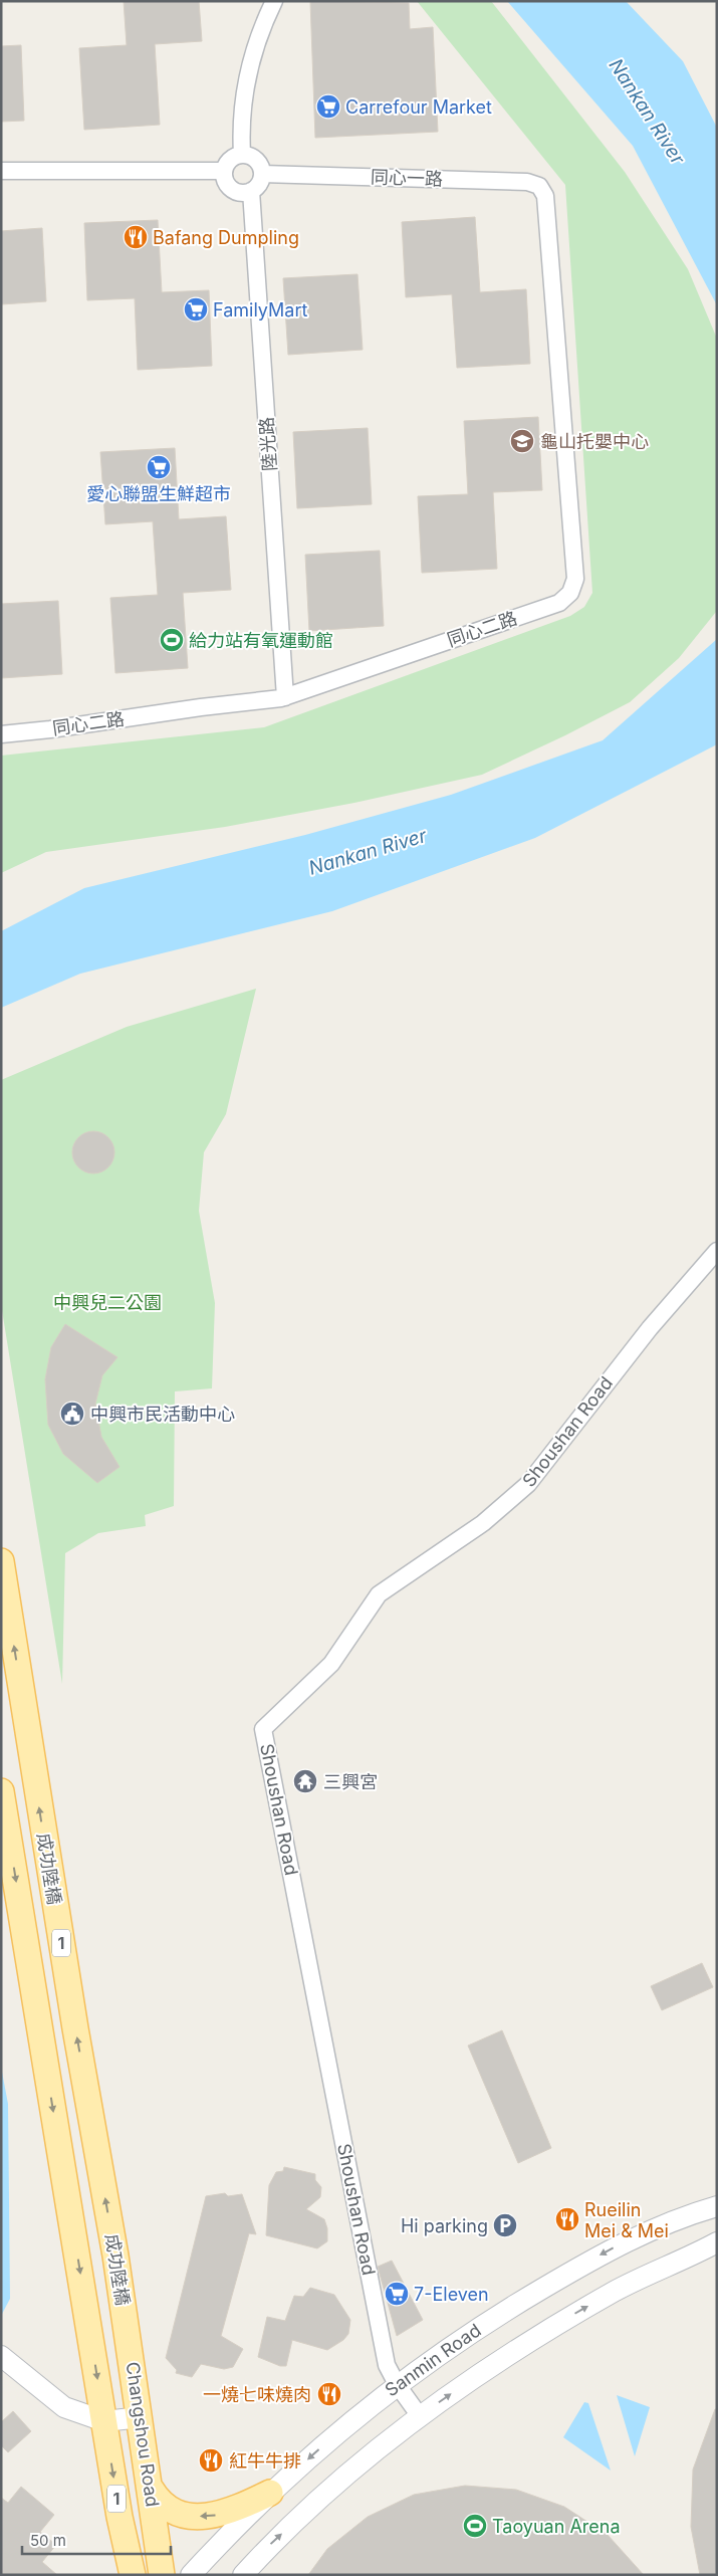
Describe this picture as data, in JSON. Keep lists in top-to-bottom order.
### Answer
{
  "streets": {
    "main road": ["成功陸橋", "1", "Changshou Road"],
    "street": [
      "同心一路",
      "陸光路",
      "同心二路",
      "Shoushan Road",
      "Sanmin Road"
    ]
  },
  "crossings": [
    ["同心一路", "陸光路"],
    ["同心一路", "同心二路"],
    ["陸光路", "同心二路"],
    ["Shoushan Road", "Sanmin Road"],
    ["成功陸橋", "Changshou Road"]
  ],
  "water": ["Nankan River"],
  "parks": ["中興兒二公園"],
  "places": {
    "supermarket": [
      "Carrefour Market",
      "FamilyMart",
      "愛心聯盟生鮮超市",
      "7-Eleven"
    ],
    "restaurant": [
      "Bafang Dumpling",
      "Rueilin Mei & Mei",
      "一燒七味燒肉",
      "紅牛牛排"
    ],
    "school or university": ["龜山托嬰中心"],
    "sports": ["給力站有氧運動館", "Taoyuan Arena"],
    "public building": ["中興市民活動中心"],
    "temple": ["三興宮"],
    "parking": ["Hi parking"]
  },
  "scale_bar": "50 m"
}
